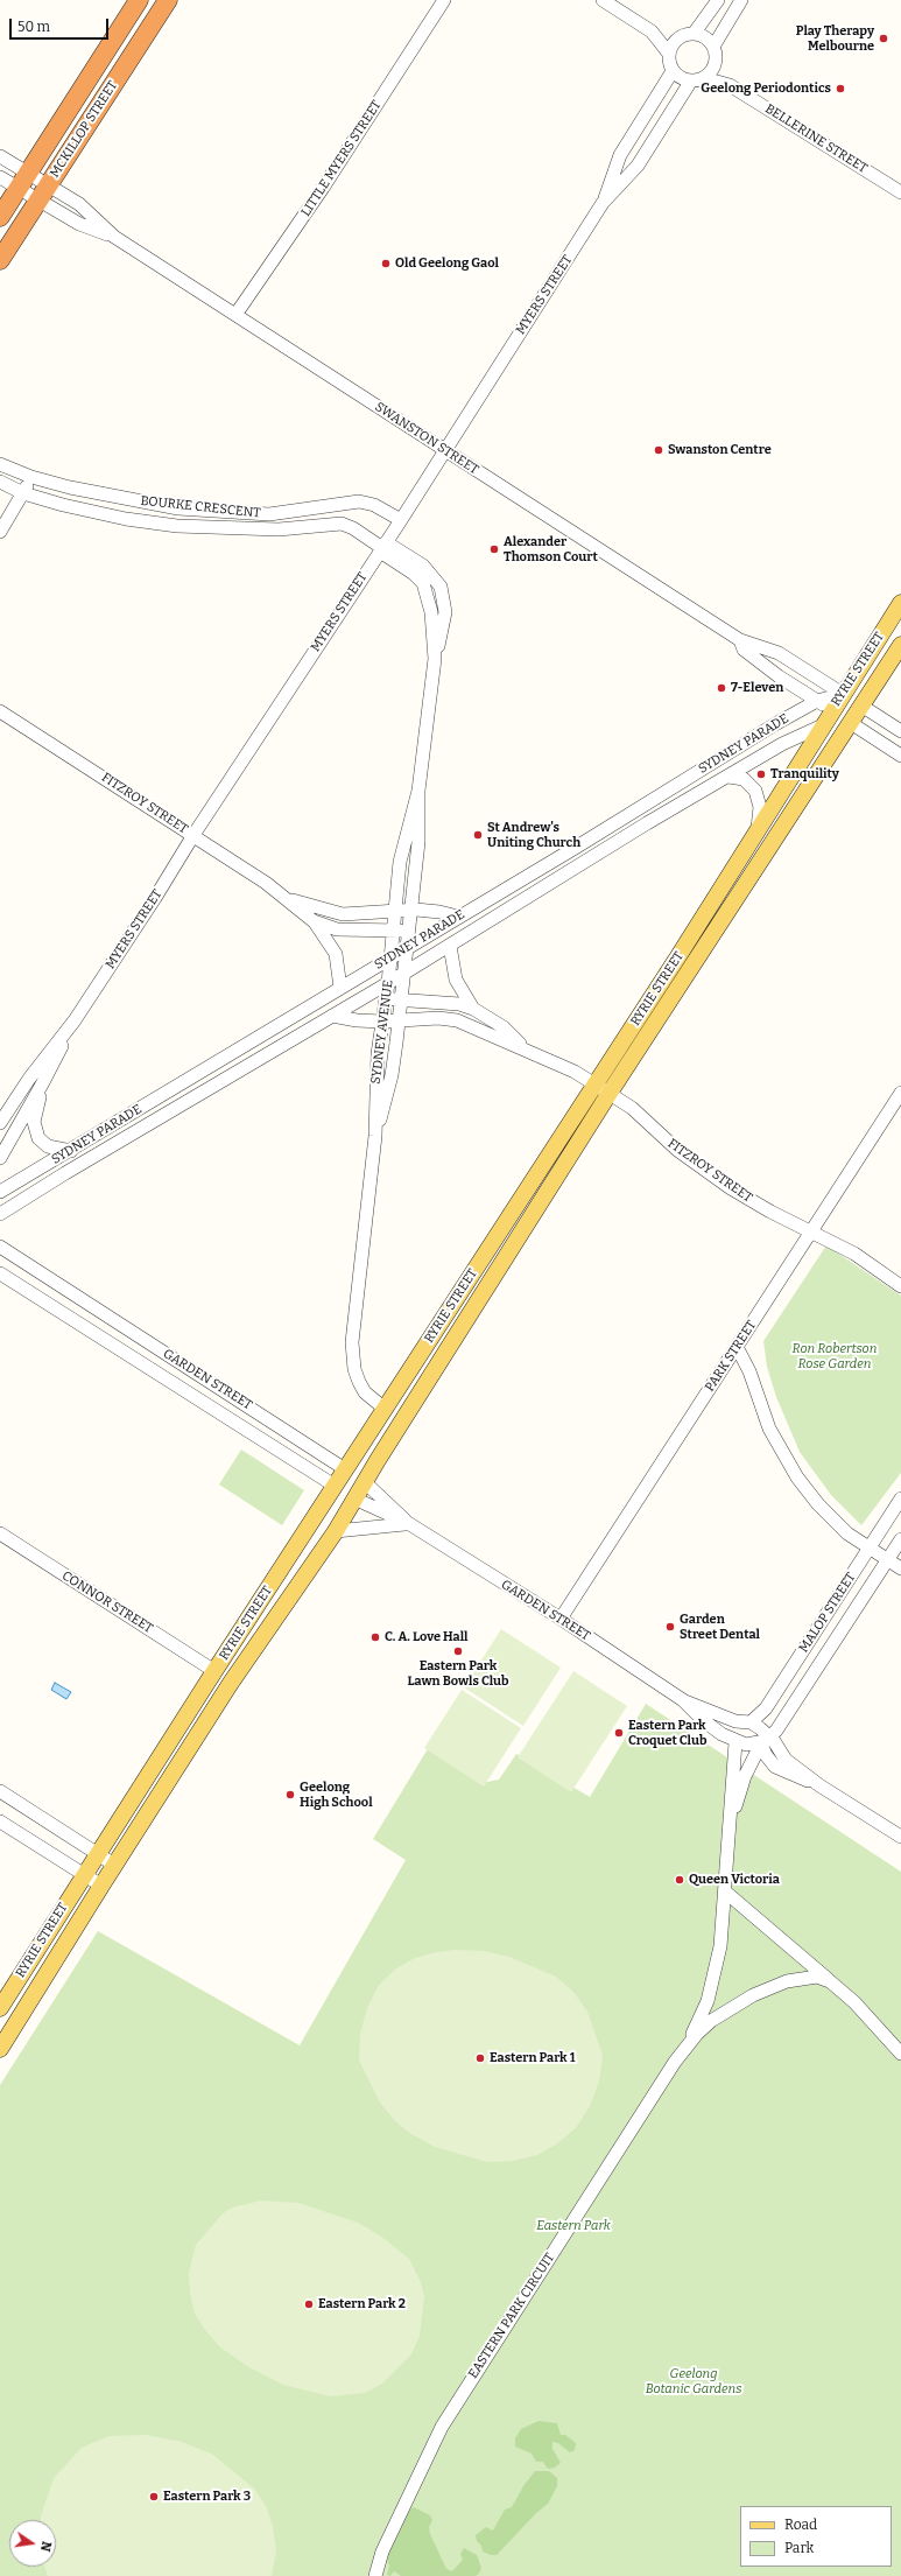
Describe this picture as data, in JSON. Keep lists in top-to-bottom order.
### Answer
{
  "streets": {
    "highway": ["MCKILLOP STREET"],
    "main road": ["SWANSTON STREET", "RYRIE STREET", "GARDEN STREET"],
    "street": [
      "BELLERINE STREET",
      "LITTLE MYERS STREET",
      "MYERS STREET",
      "BOURKE CRESCENT",
      "SYDNEY PARADE",
      "FITZROY STREET",
      "SYDNEY AVENUE",
      "PARK STREET",
      "CONNOR STREET",
      "MALOP STREET",
      "EASTERN PARK CIRCUIT"
    ]
  },
  "crossings": [
    ["MCKILLOP STREET", "SWANSTON STREET"],
    ["BELLERINE STREET", "MYERS STREET"],
    ["LITTLE MYERS STREET", "SWANSTON STREET"],
    ["MYERS STREET", "SWANSTON STREET"],
    ["MYERS STREET", "BOURKE CRESCENT"],
    ["MYERS STREET", "FITZROY STREET"],
    ["MYERS STREET", "SYDNEY AVENUE"],
    ["SWANSTON STREET", "RYRIE STREET"],
    ["SWANSTON STREET", "SYDNEY PARADE"],
    ["BOURKE CRESCENT", "SYDNEY AVENUE"],
    ["RYRIE STREET", "SYDNEY PARADE"],
    ["RYRIE STREET", "FITZROY STREET"],
    ["RYRIE STREET", "SYDNEY AVENUE"],
    ["RYRIE STREET", "GARDEN STREET"],
    ["RYRIE STREET", "CONNOR STREET"],
    ["SYDNEY PARADE", "FITZROY STREET"],
    ["SYDNEY PARADE", "SYDNEY AVENUE"],
    ["FITZROY STREET", "SYDNEY AVENUE"],
    ["FITZROY STREET", "PARK STREET"],
    ["PARK STREET", "GARDEN STREET"],
    ["GARDEN STREET", "MALOP STREET"],
    ["GARDEN STREET", "EASTERN PARK CIRCUIT"],
    ["MALOP STREET", "EASTERN PARK CIRCUIT"]
  ],
  "parks": ["Ron Robertson Rose Garden", "Eastern Park", "Geelong Botanic Gardens"],
  "places": [
    "Play Therapy Melbourne",
    "Geelong Periodontics",
    "Old Geelong Gaol",
    "Swanston Centre",
    "Alexander Thomson Court",
    "7-Eleven",
    "Tranquility",
    "St Andrew's Uniting Church",
    "Garden Street Dental",
    "C. A. Love Hall",
    "Eastern Park Lawn Bowls Club",
    "Eastern Park Croquet Club",
    "Geelong High School",
    "Queen Victoria",
    "Eastern Park 1",
    "Eastern Park 2",
    "Eastern Park 3"
  ],
  "legend": ["Road", "Park"],
  "scale_bar": "50 m",
  "north": "right"
}
